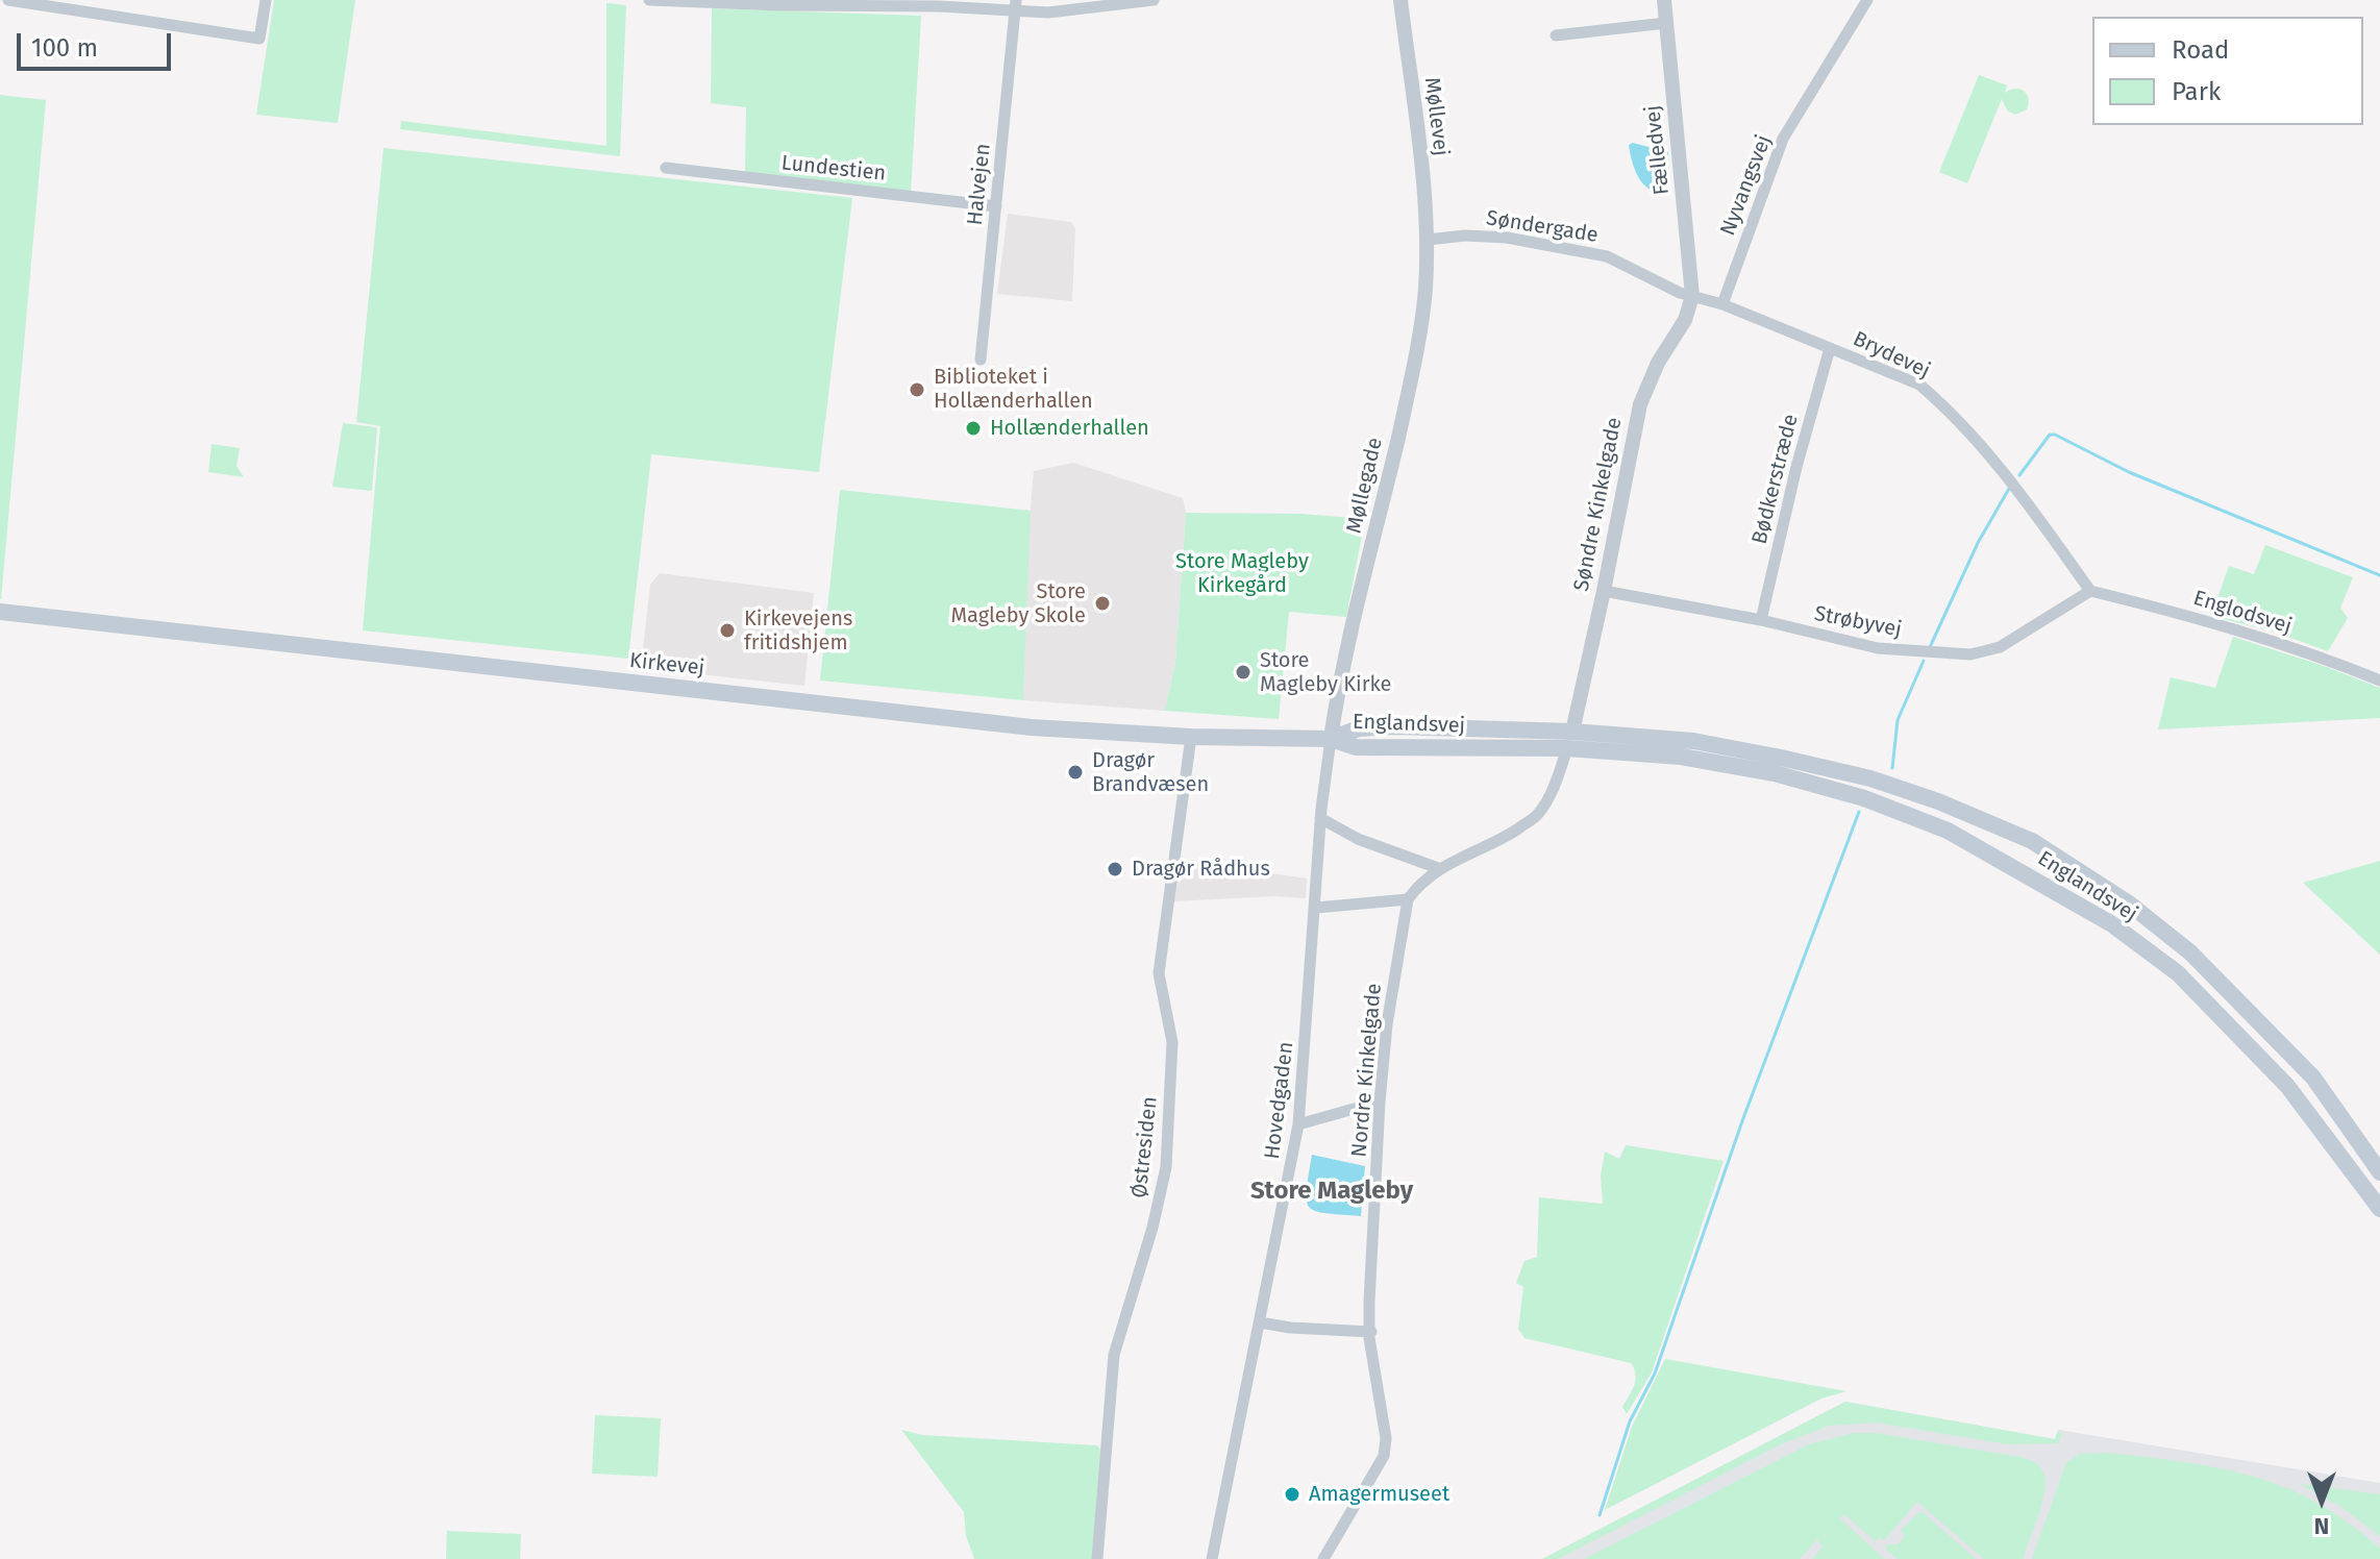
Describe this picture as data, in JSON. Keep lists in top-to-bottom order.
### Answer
{
  "streets": {
    "main road": ["Kirkevej", "Englandsvej"],
    "street": [
      "Møllevej",
      "Fælledvej",
      "Lundestien",
      "Halvejen",
      "Nyvangsvej",
      "Søndergade",
      "Brydevej",
      "Bødkerstræde",
      "Møllegade",
      "Søndre Kinkelgade",
      "Englodsvej",
      "Strøbyvej",
      "Nordre Kinkelgade",
      "Hovedgaden",
      "Østresiden"
    ]
  },
  "crossings": [
    ["Møllevej", "Søndergade"],
    ["Møllevej", "Møllegade"],
    ["Fælledvej", "Søndergade"],
    ["Fælledvej", "Brydevej"],
    ["Fælledvej", "Søndre Kinkelgade"],
    ["Lundestien", "Halvejen"],
    ["Nyvangsvej", "Brydevej"],
    ["Søndergade", "Brydevej"],
    ["Søndergade", "Møllegade"],
    ["Søndergade", "Søndre Kinkelgade"],
    ["Brydevej", "Bødkerstræde"],
    ["Brydevej", "Søndre Kinkelgade"],
    ["Brydevej", "Englodsvej"],
    ["Brydevej", "Strøbyvej"],
    ["Bødkerstræde", "Strøbyvej"],
    ["Møllegade", "Kirkevej"],
    ["Møllegade", "Englandsvej"],
    ["Møllegade", "Hovedgaden"],
    ["Søndre Kinkelgade", "Strøbyvej"],
    ["Søndre Kinkelgade", "Englandsvej"],
    ["Englodsvej", "Strøbyvej"],
    ["Kirkevej", "Englandsvej"],
    ["Kirkevej", "Hovedgaden"],
    ["Kirkevej", "Østresiden"],
    ["Englandsvej", "Hovedgaden"]
  ],
  "districts": ["Store Magleby"],
  "parks": ["Store Magleby Kirkegård"],
  "places": [
    "Biblioteket i Hollænderhallen",
    "Hollænderhallen",
    "Store Magleby Skole",
    "Kirkevejens fritidshjem",
    "Store Magleby Kirke",
    "Dragør Brandvæsen",
    "Dragør Rådhus",
    "Amagermuseet"
  ],
  "legend": ["Road", "Park"],
  "scale_bar": "100 m",
  "north": "bottom"
}
